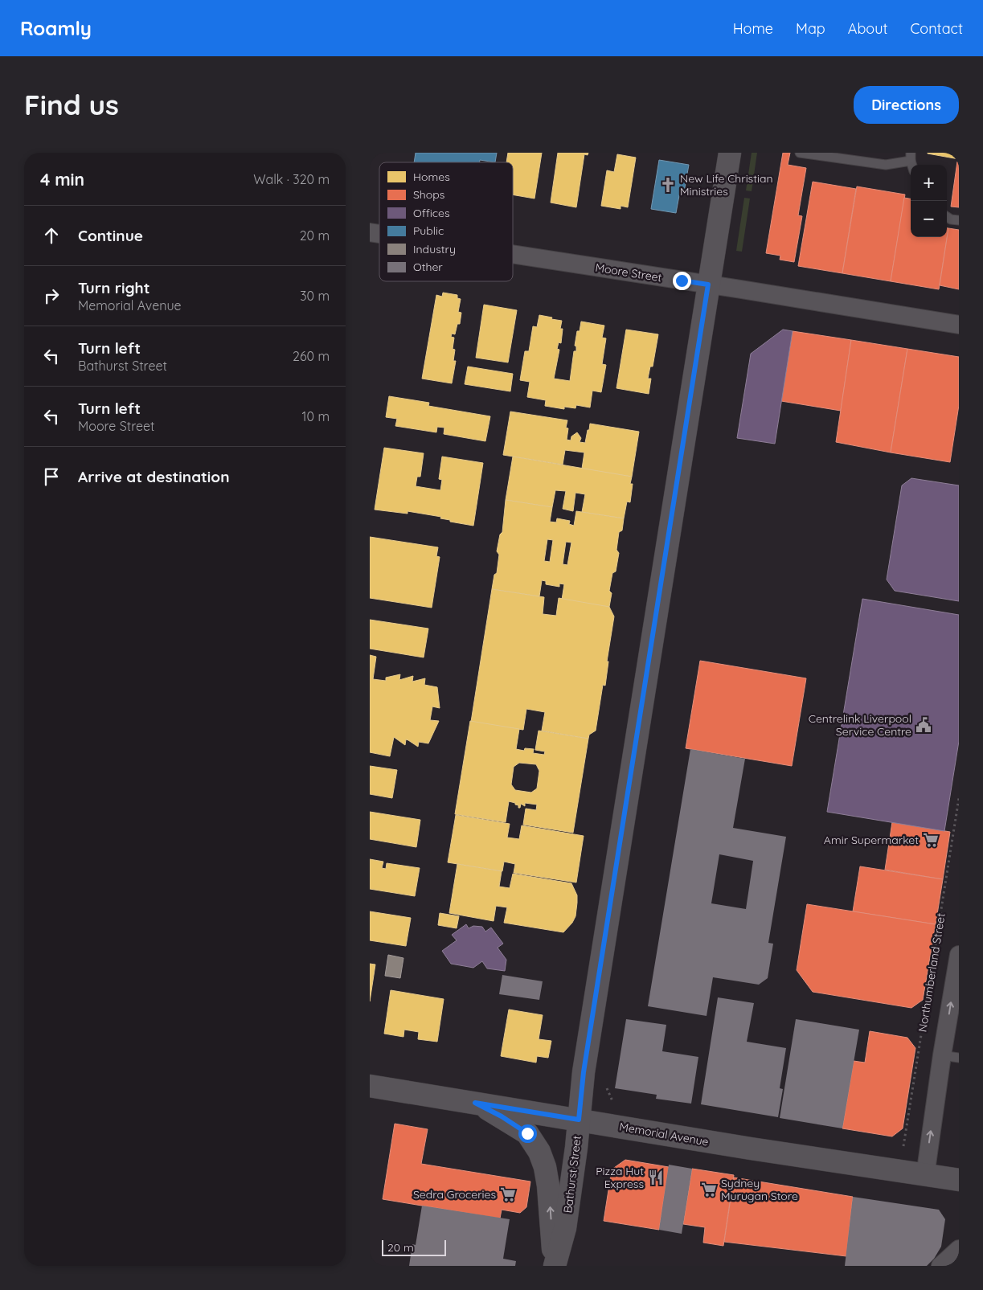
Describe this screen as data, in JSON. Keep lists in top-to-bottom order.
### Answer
{
  "streets": {
    "street": ["Moore Street", "Memorial Avenue", "Bathurst Street"],
    "path": ["Northumberland Street"]
  },
  "crossings": [
    ["Moore Street", "Bathurst Street"],
    ["Memorial Avenue", "Bathurst Street"]
  ],
  "places": {
    "church": ["New Life Christian Ministries"],
    "public building": ["Centrelink Liverpool Service Centre"],
    "supermarket": ["Amir Supermarket", "Sydney Murugan Store", "Sedra Groceries"],
    "restaurant": ["Pizza Hut Express"]
  },
  "legend": [
    "Homes",
    "Shops",
    "Offices",
    "Public",
    "Industry",
    "Other"
  ],
  "scale_bar": "20 m",
  "page": {
    "header": "Roamly",
    "nav": [
      "Home",
      "Map",
      "About",
      "Contact"
    ],
    "buttons": "Directions",
    "title": "Find us",
    "heading": ["4 min", "Walk · 320 m"],
    "map_buttons": ["+", "−"],
    "list": [
      ["Continue", "20 m"],
      ["Turn right", "Memorial Avenue", "30 m"],
      ["Turn left", "Bathurst Street", "260 m"],
      ["Turn left", "Moore Street", "10 m"],
      "Arrive at destination"
    ],
    "scale": "20 m"
  }
}
